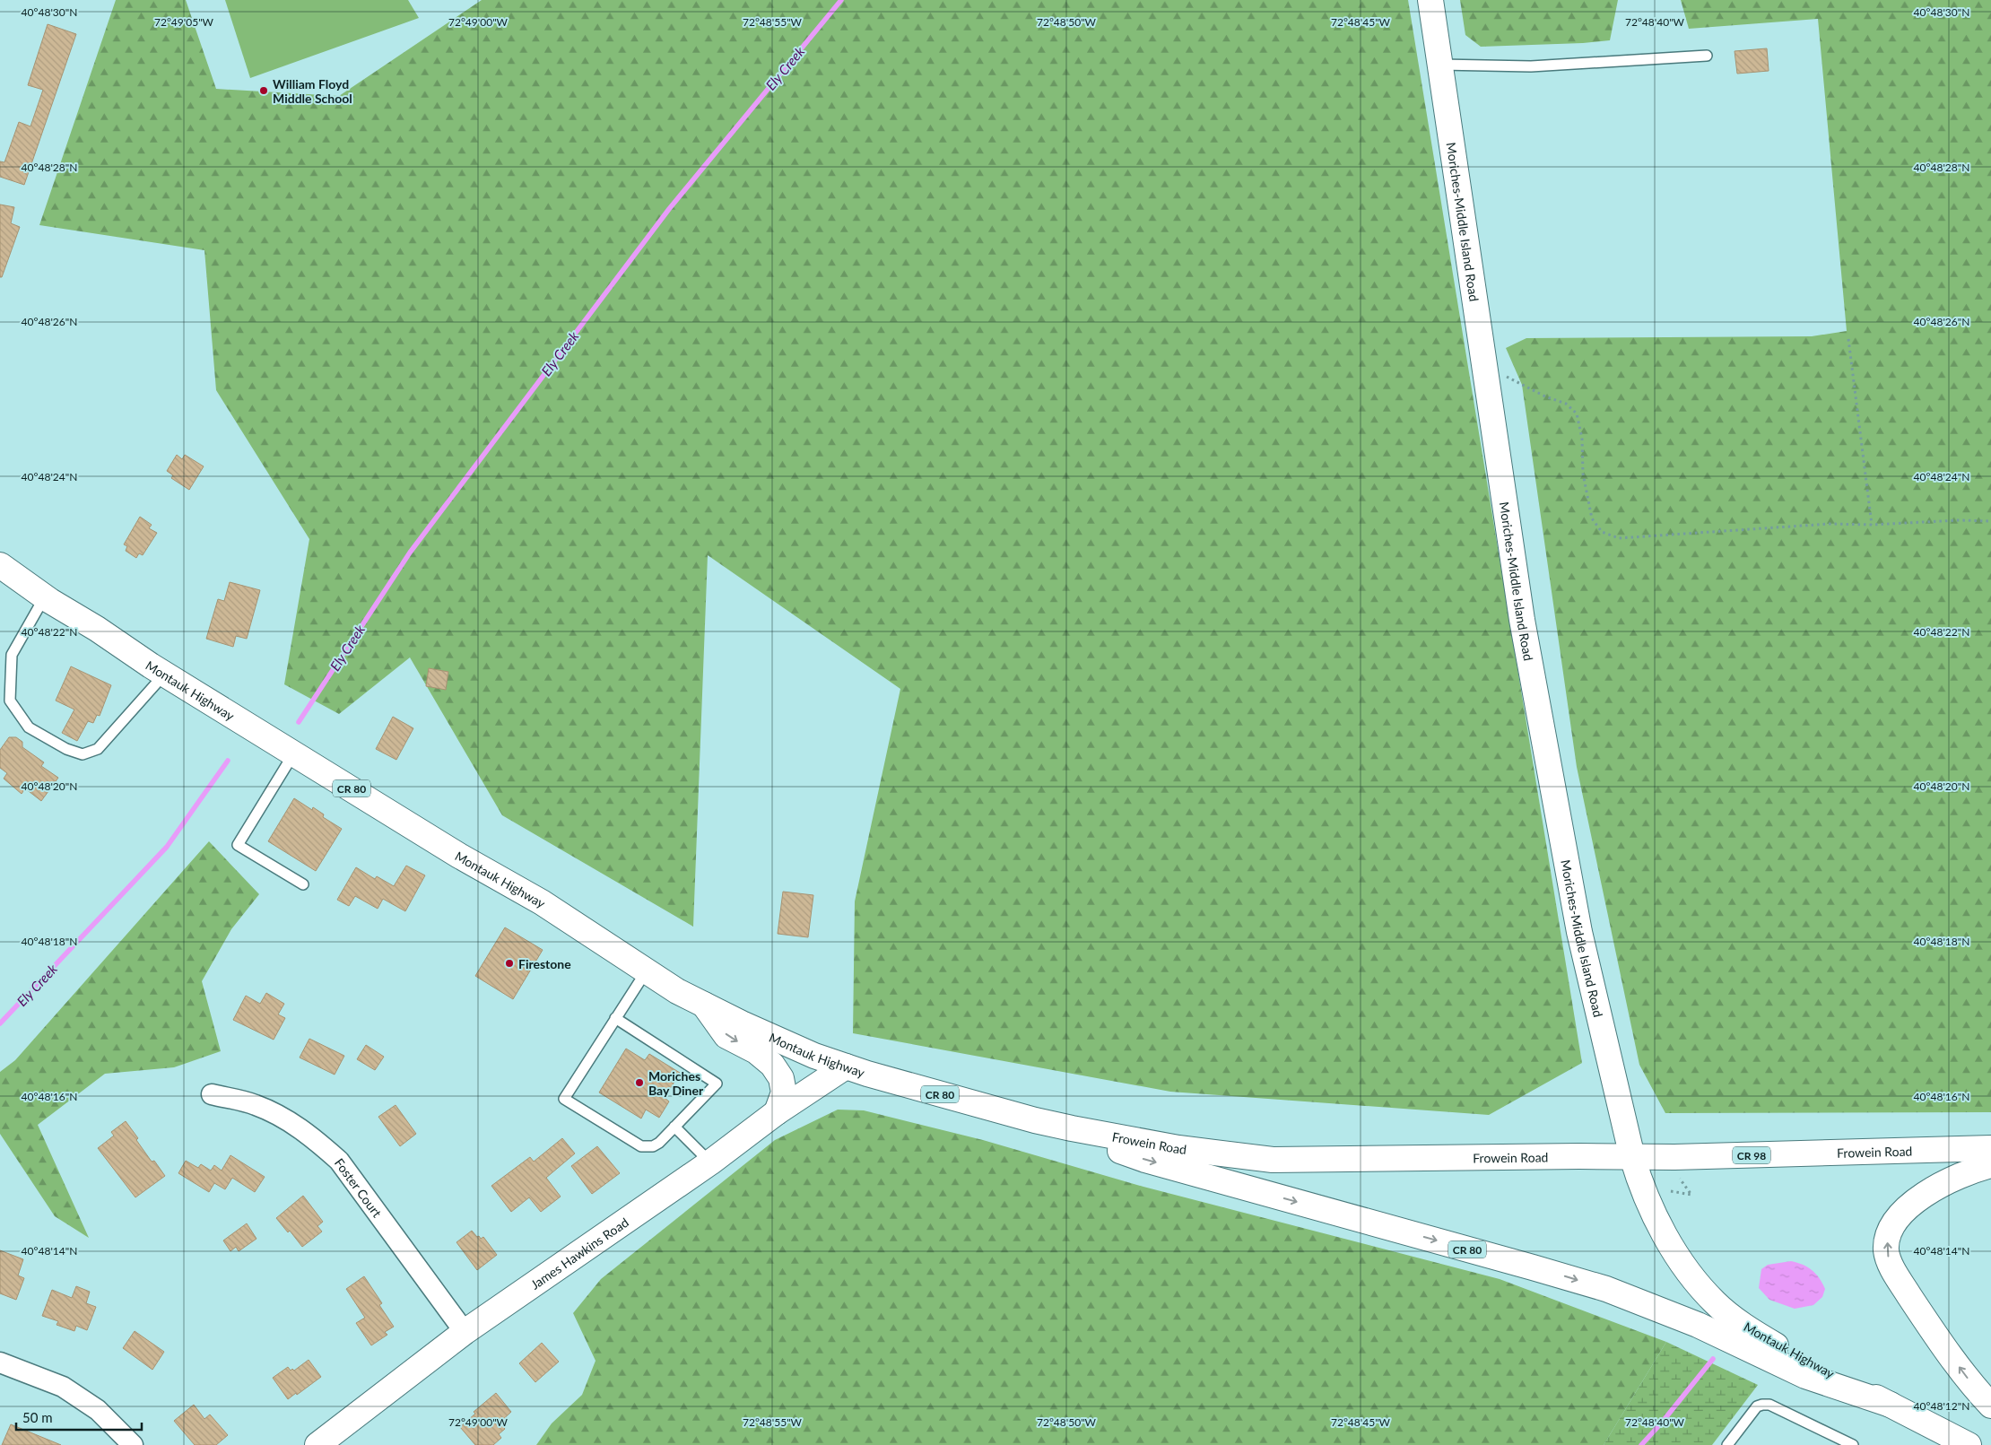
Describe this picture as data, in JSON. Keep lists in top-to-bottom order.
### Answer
{
  "streets": {
    "main road": [
      "Moriches-Middle Island Road",
      "Montauk Highway",
      "CR 80",
      "Frowein Road",
      "CR 98",
      "James Hawkins Road"
    ],
    "street": ["Foster Court"]
  },
  "crossings": [
    ["Moriches-Middle Island Road", "Montauk Highway"],
    ["Moriches-Middle Island Road", "Frowein Road"],
    ["Montauk Highway", "CR 80"],
    ["Montauk Highway", "Frowein Road"],
    ["Montauk Highway", "James Hawkins Road"],
    ["CR 80", "Frowein Road"],
    ["Foster Court", "James Hawkins Road"]
  ],
  "water": ["Ely Creek"],
  "places": ["William Floyd Middle School", "Firestone", "Moriches Bay Diner"],
  "scale_bar": "50 m",
  "coordinates": [
    "40°48'30\"N",
    "72°49'05\"W",
    "72°49'00\"W",
    "72°48'55\"W",
    "72°48'50\"W",
    "72°48'45\"W",
    "72°48'40\"W",
    "40°48'28\"N",
    "40°48'26\"N",
    "40°48'24\"N",
    "40°48'22\"N",
    "40°48'20\"N",
    "40°48'18\"N",
    "40°48'16\"N",
    "40°48'14\"N",
    "40°48'12\"N"
  ]
}
